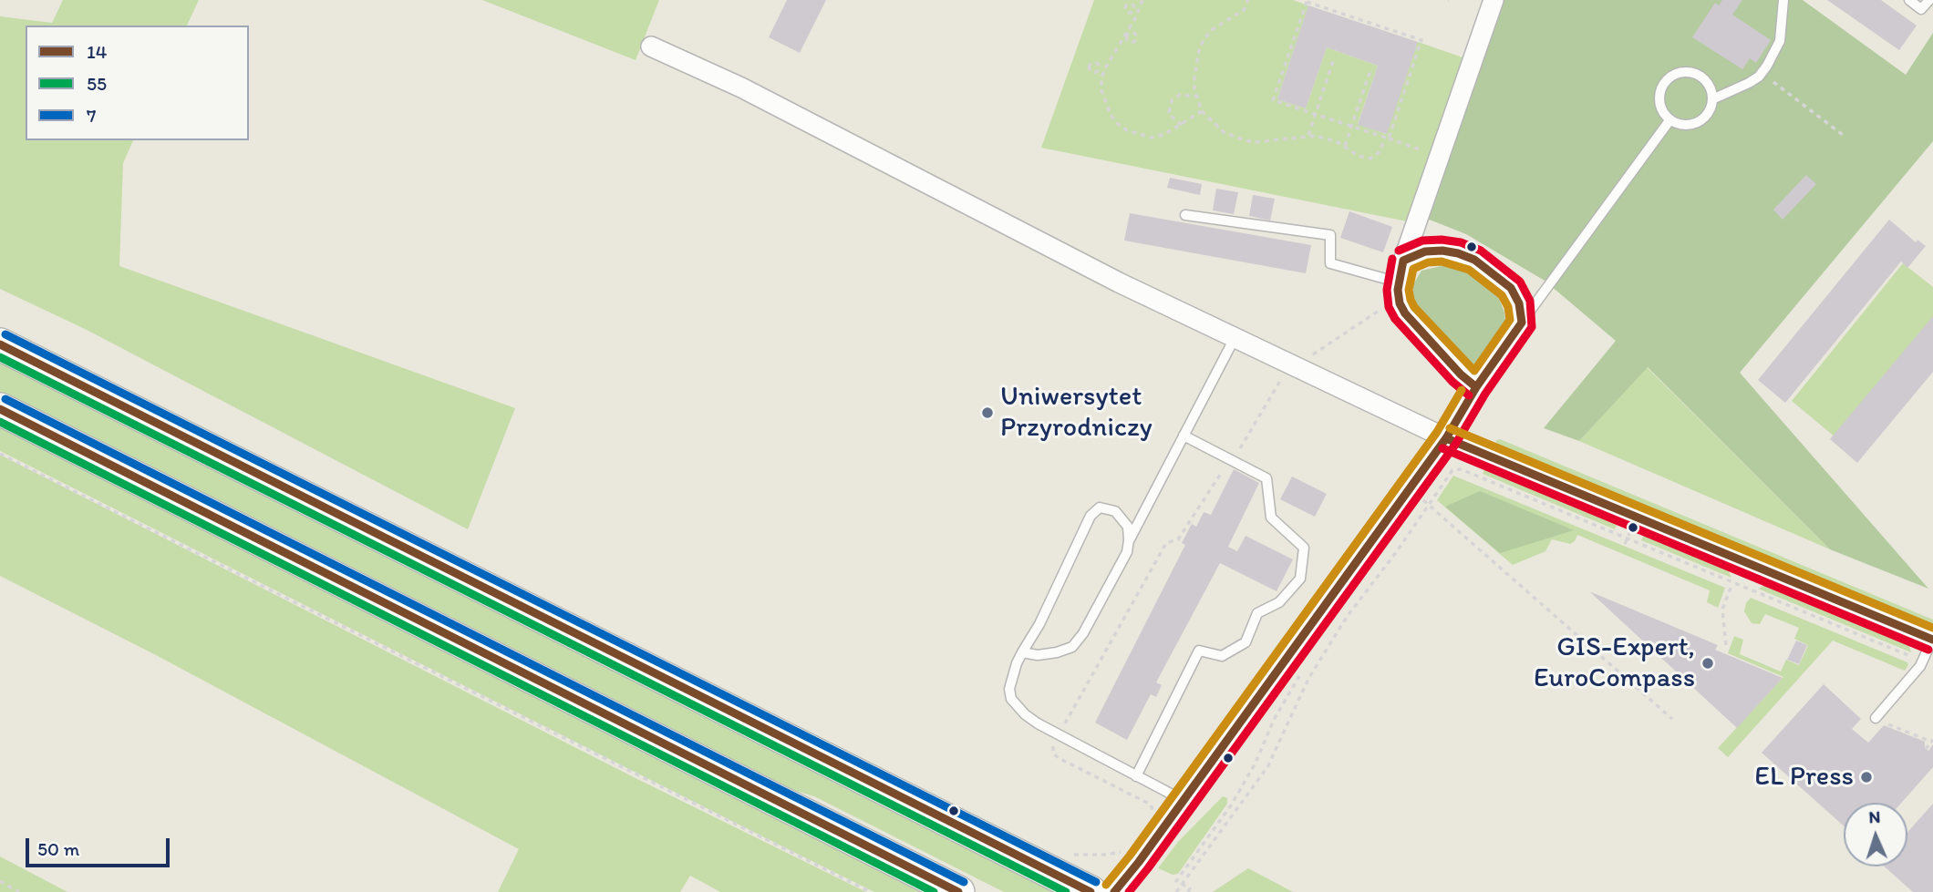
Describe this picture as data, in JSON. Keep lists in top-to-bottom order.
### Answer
{
  "places": ["Uniwersytet Przyrodniczy", "GIS-Expert, EuroCompass", "EL Press"],
  "lines": ["transit line 14", "transit line 7", "transit line 55"],
  "legend": ["14", "55", "7"],
  "scale_bar": "50 m",
  "north": "top"
}
